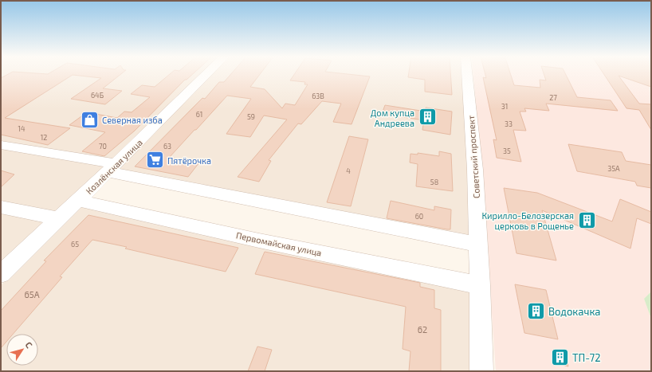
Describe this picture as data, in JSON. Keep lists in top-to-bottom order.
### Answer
{
  "streets": {
    "street": ["Советский проспект", "Козлёнская улица", "Первомайская улица"]
  },
  "crossings": [
    ["Советский проспект", "Первомайская улица"],
    ["Козлёнская улица", "Первомайская улица"]
  ],
  "places": {
    "building": [
      "Дом купца Андреева",
      "Кирилло-Белозерская церковь в Рощенье",
      "Водокачка",
      "ТП-72"
    ],
    "shop": ["Северная изба"],
    "supermarket": ["Пятёрочка"]
  },
  "house_numbers": [
    "64Б",
    "63В",
    "27",
    "31",
    "61",
    "59",
    "33",
    "14",
    "12",
    "70",
    "63",
    "35",
    "35А",
    "4",
    "58",
    "60",
    "65",
    "65А",
    "62"
  ],
  "north": "top right"
}
